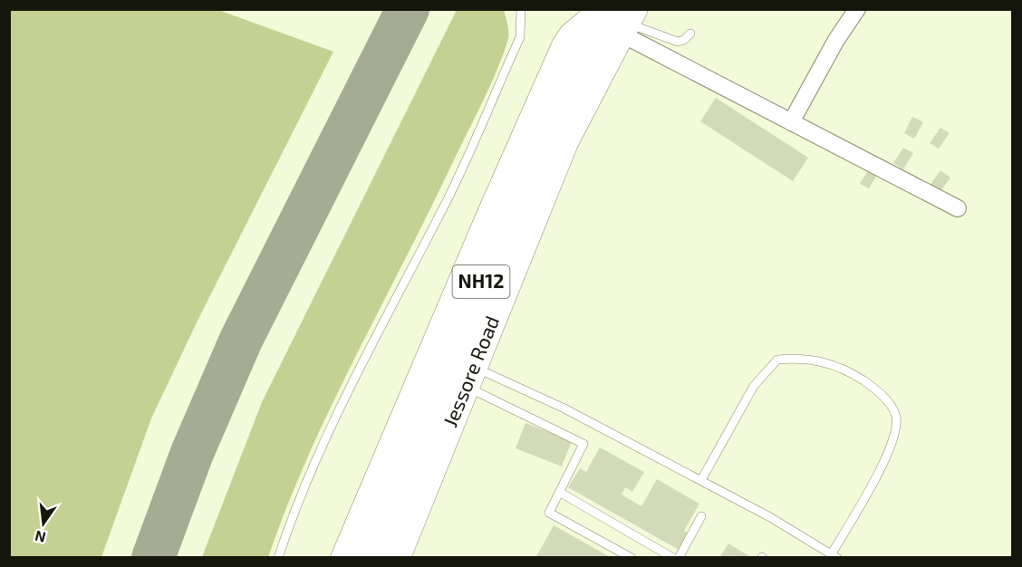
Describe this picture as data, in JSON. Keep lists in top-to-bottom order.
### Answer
{
  "streets": {
    "highway": ["NH12", "Jessore Road"]
  },
  "crossings": [
    ["NH12", "Jessore Road"]
  ],
  "north": "bottom"
}
